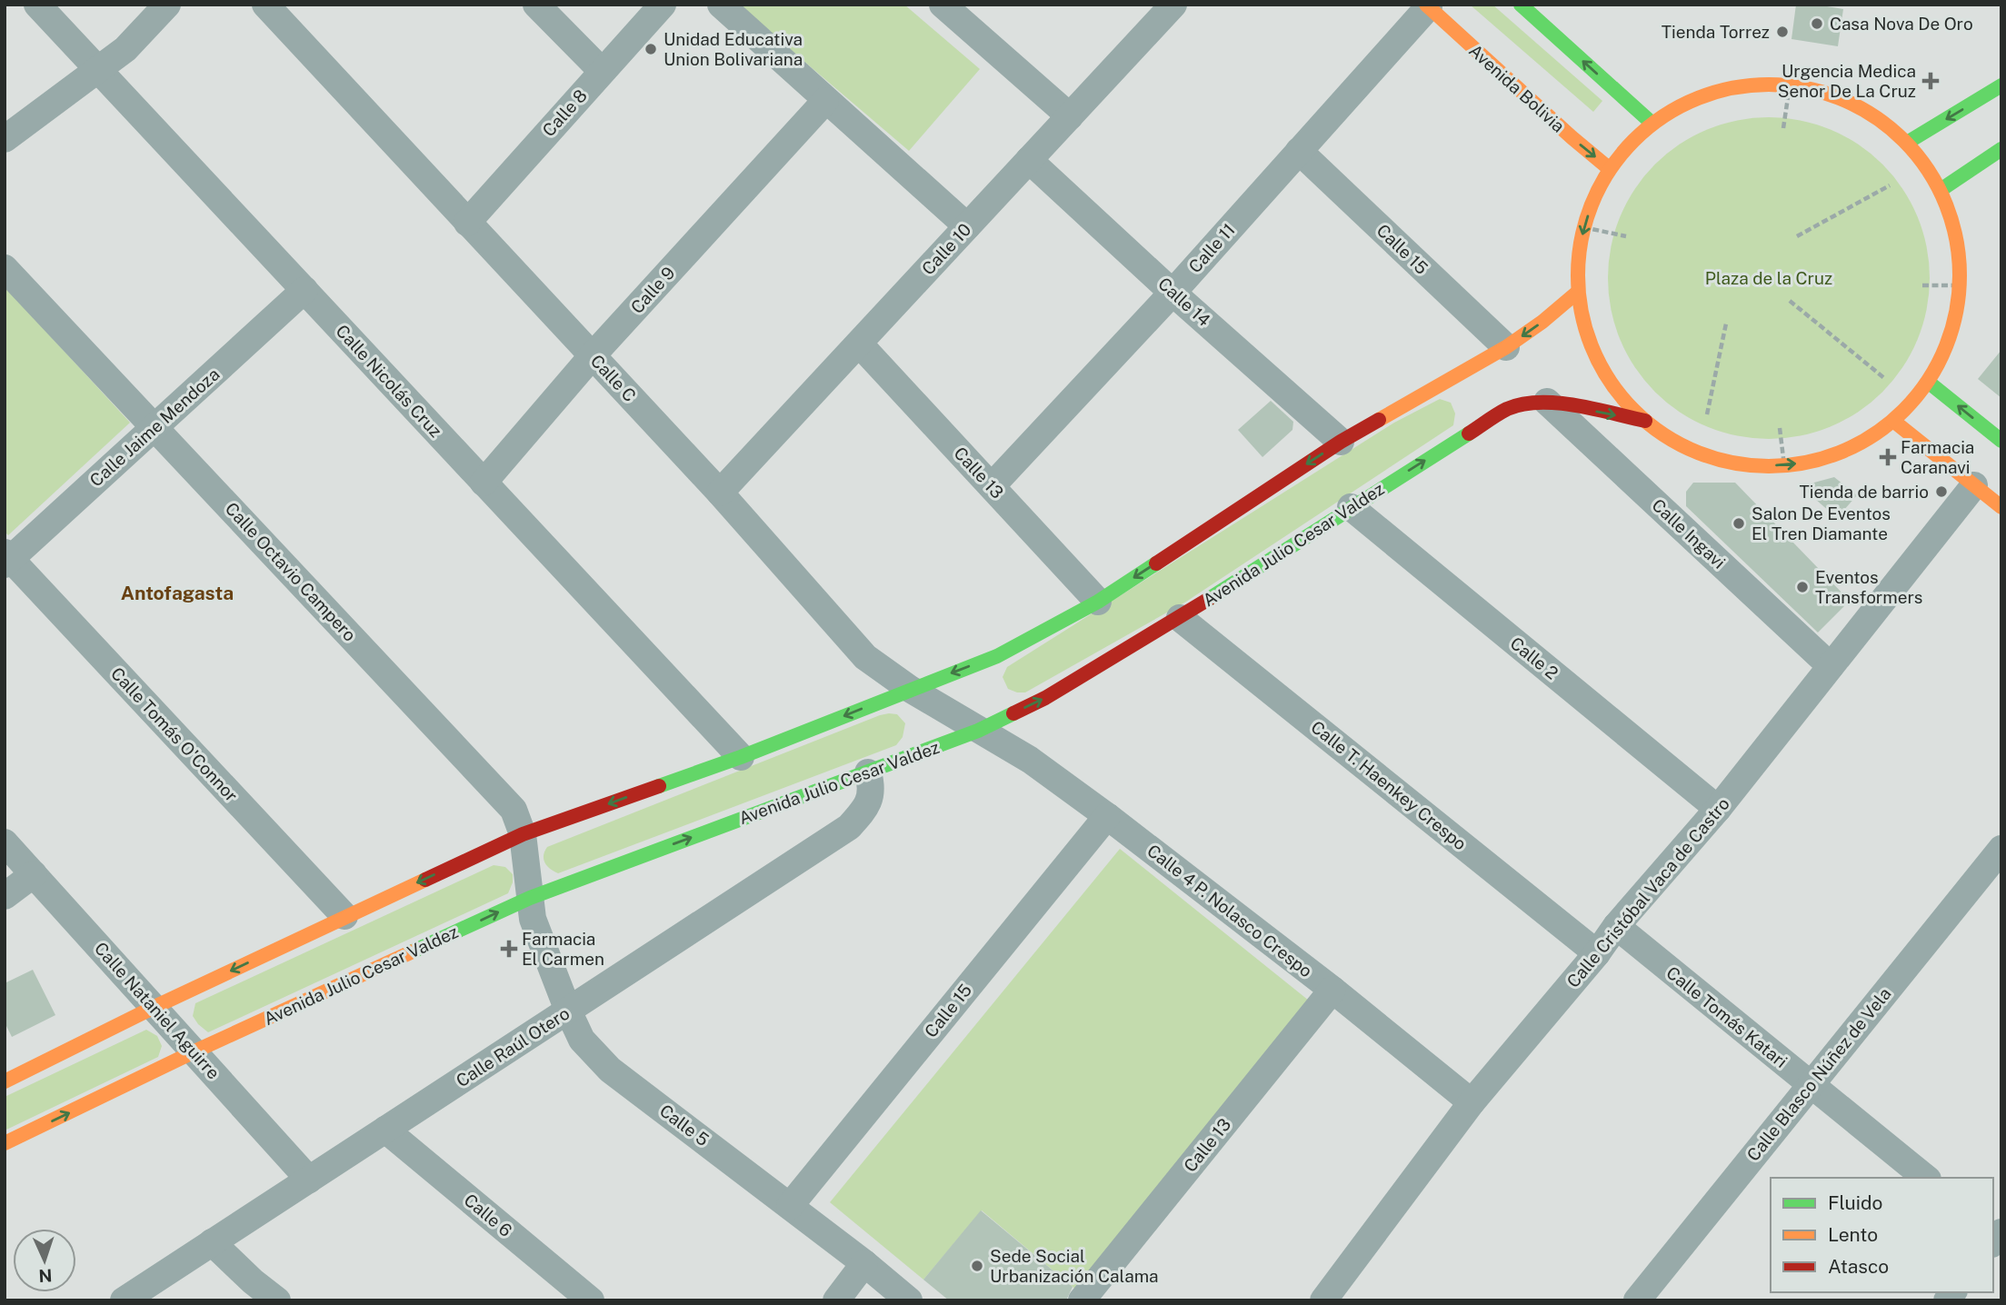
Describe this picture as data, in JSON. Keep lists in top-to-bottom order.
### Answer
{
  "streets": {
    "main road": ["Avenida Bolivia", "Avenida Julio Cesar Valdez"],
    "street": [
      "Calle 8",
      "Calle 11",
      "Calle 10",
      "Calle 15",
      "Calle 9",
      "Calle 14",
      "Calle C",
      "Calle Nicolás Cruz",
      "Calle Jaime Mendoza",
      "Calle 13",
      "Calle Ingavi",
      "Calle Octavio Campero",
      "Calle 2",
      "Calle Tomás O'Connor",
      "Calle T. Haenkey Crespo",
      "Calle Cristóbal Vaca de Castro",
      "Calle 4 P. Nolasco Crespo",
      "Calle Nataniel Aguirre",
      "Calle Tomás Katari",
      "Calle Raúl Otero",
      "Calle Blasco Núñez de Vela",
      "Calle 5",
      "Calle 6"
    ]
  },
  "crossings": [
    ["Avenida Bolivia", "Calle 11"],
    ["Calle 8", "Calle C"],
    ["Calle 11", "Calle 15"],
    ["Calle 11", "Calle 14"],
    ["Calle 11", "Calle 13"],
    ["Calle 10", "Calle 14"],
    ["Calle 10", "Calle C"],
    ["Calle 10", "Calle 13"],
    ["Calle 15", "Calle 4 P. Nolasco Crespo"],
    ["Calle 15", "Calle 5"],
    ["Calle 9", "Calle C"],
    ["Calle 9", "Calle Nicolás Cruz"],
    ["Calle C", "Avenida Julio Cesar Valdez"],
    ["Calle C", "Calle 4 P. Nolasco Crespo"],
    ["Calle Nicolás Cruz", "Calle Jaime Mendoza"],
    ["Calle Jaime Mendoza", "Calle Octavio Campero"],
    ["Calle Jaime Mendoza", "Calle Tomás O'Connor"],
    ["Calle 13", "Calle 4 P. Nolasco Crespo"],
    ["Calle Ingavi", "Avenida Julio Cesar Valdez"],
    ["Calle Ingavi", "Calle Cristóbal Vaca de Castro"],
    ["Avenida Julio Cesar Valdez", "Calle Octavio Campero"],
    ["Avenida Julio Cesar Valdez", "Calle 2"],
    ["Avenida Julio Cesar Valdez", "Calle T. Haenkey Crespo"],
    ["Avenida Julio Cesar Valdez", "Calle 4 P. Nolasco Crespo"],
    ["Avenida Julio Cesar Valdez", "Calle Nataniel Aguirre"],
    ["Avenida Julio Cesar Valdez", "Calle Raúl Otero"],
    ["Avenida Julio Cesar Valdez", "Calle 5"],
    ["Calle Octavio Campero", "Calle 5"],
    ["Calle 2", "Calle Cristóbal Vaca de Castro"],
    ["Calle T. Haenkey Crespo", "Calle Cristóbal Vaca de Castro"],
    ["Calle Cristóbal Vaca de Castro", "Calle 4 P. Nolasco Crespo"],
    ["Calle Cristóbal Vaca de Castro", "Calle Tomás Katari"],
    ["Calle Nataniel Aguirre", "Calle Raúl Otero"],
    ["Calle Tomás Katari", "Calle Blasco Núñez de Vela"],
    ["Calle Raúl Otero", "Calle 5"],
    ["Calle Raúl Otero", "Calle 6"]
  ],
  "districts": ["Antofagasta"],
  "parks": ["Plaza de la Cruz"],
  "places": {
    "other": [
      "Casa Nova De Oro",
      "Tienda Torrez",
      "Unidad Educativa Union Bolivariana",
      "Tienda de barrio",
      "Salon De Eventos El Tren Diamante",
      "Eventos Transformers",
      "Sede Social Urbanización Calama"
    ],
    "health": ["Urgencia Medica Senor De La Cruz", "Farmacia Caranavi", "Farmacia El Carmen"]
  },
  "legend": ["Fluido", "Lento", "Atasco"],
  "north": "bottom"
}
